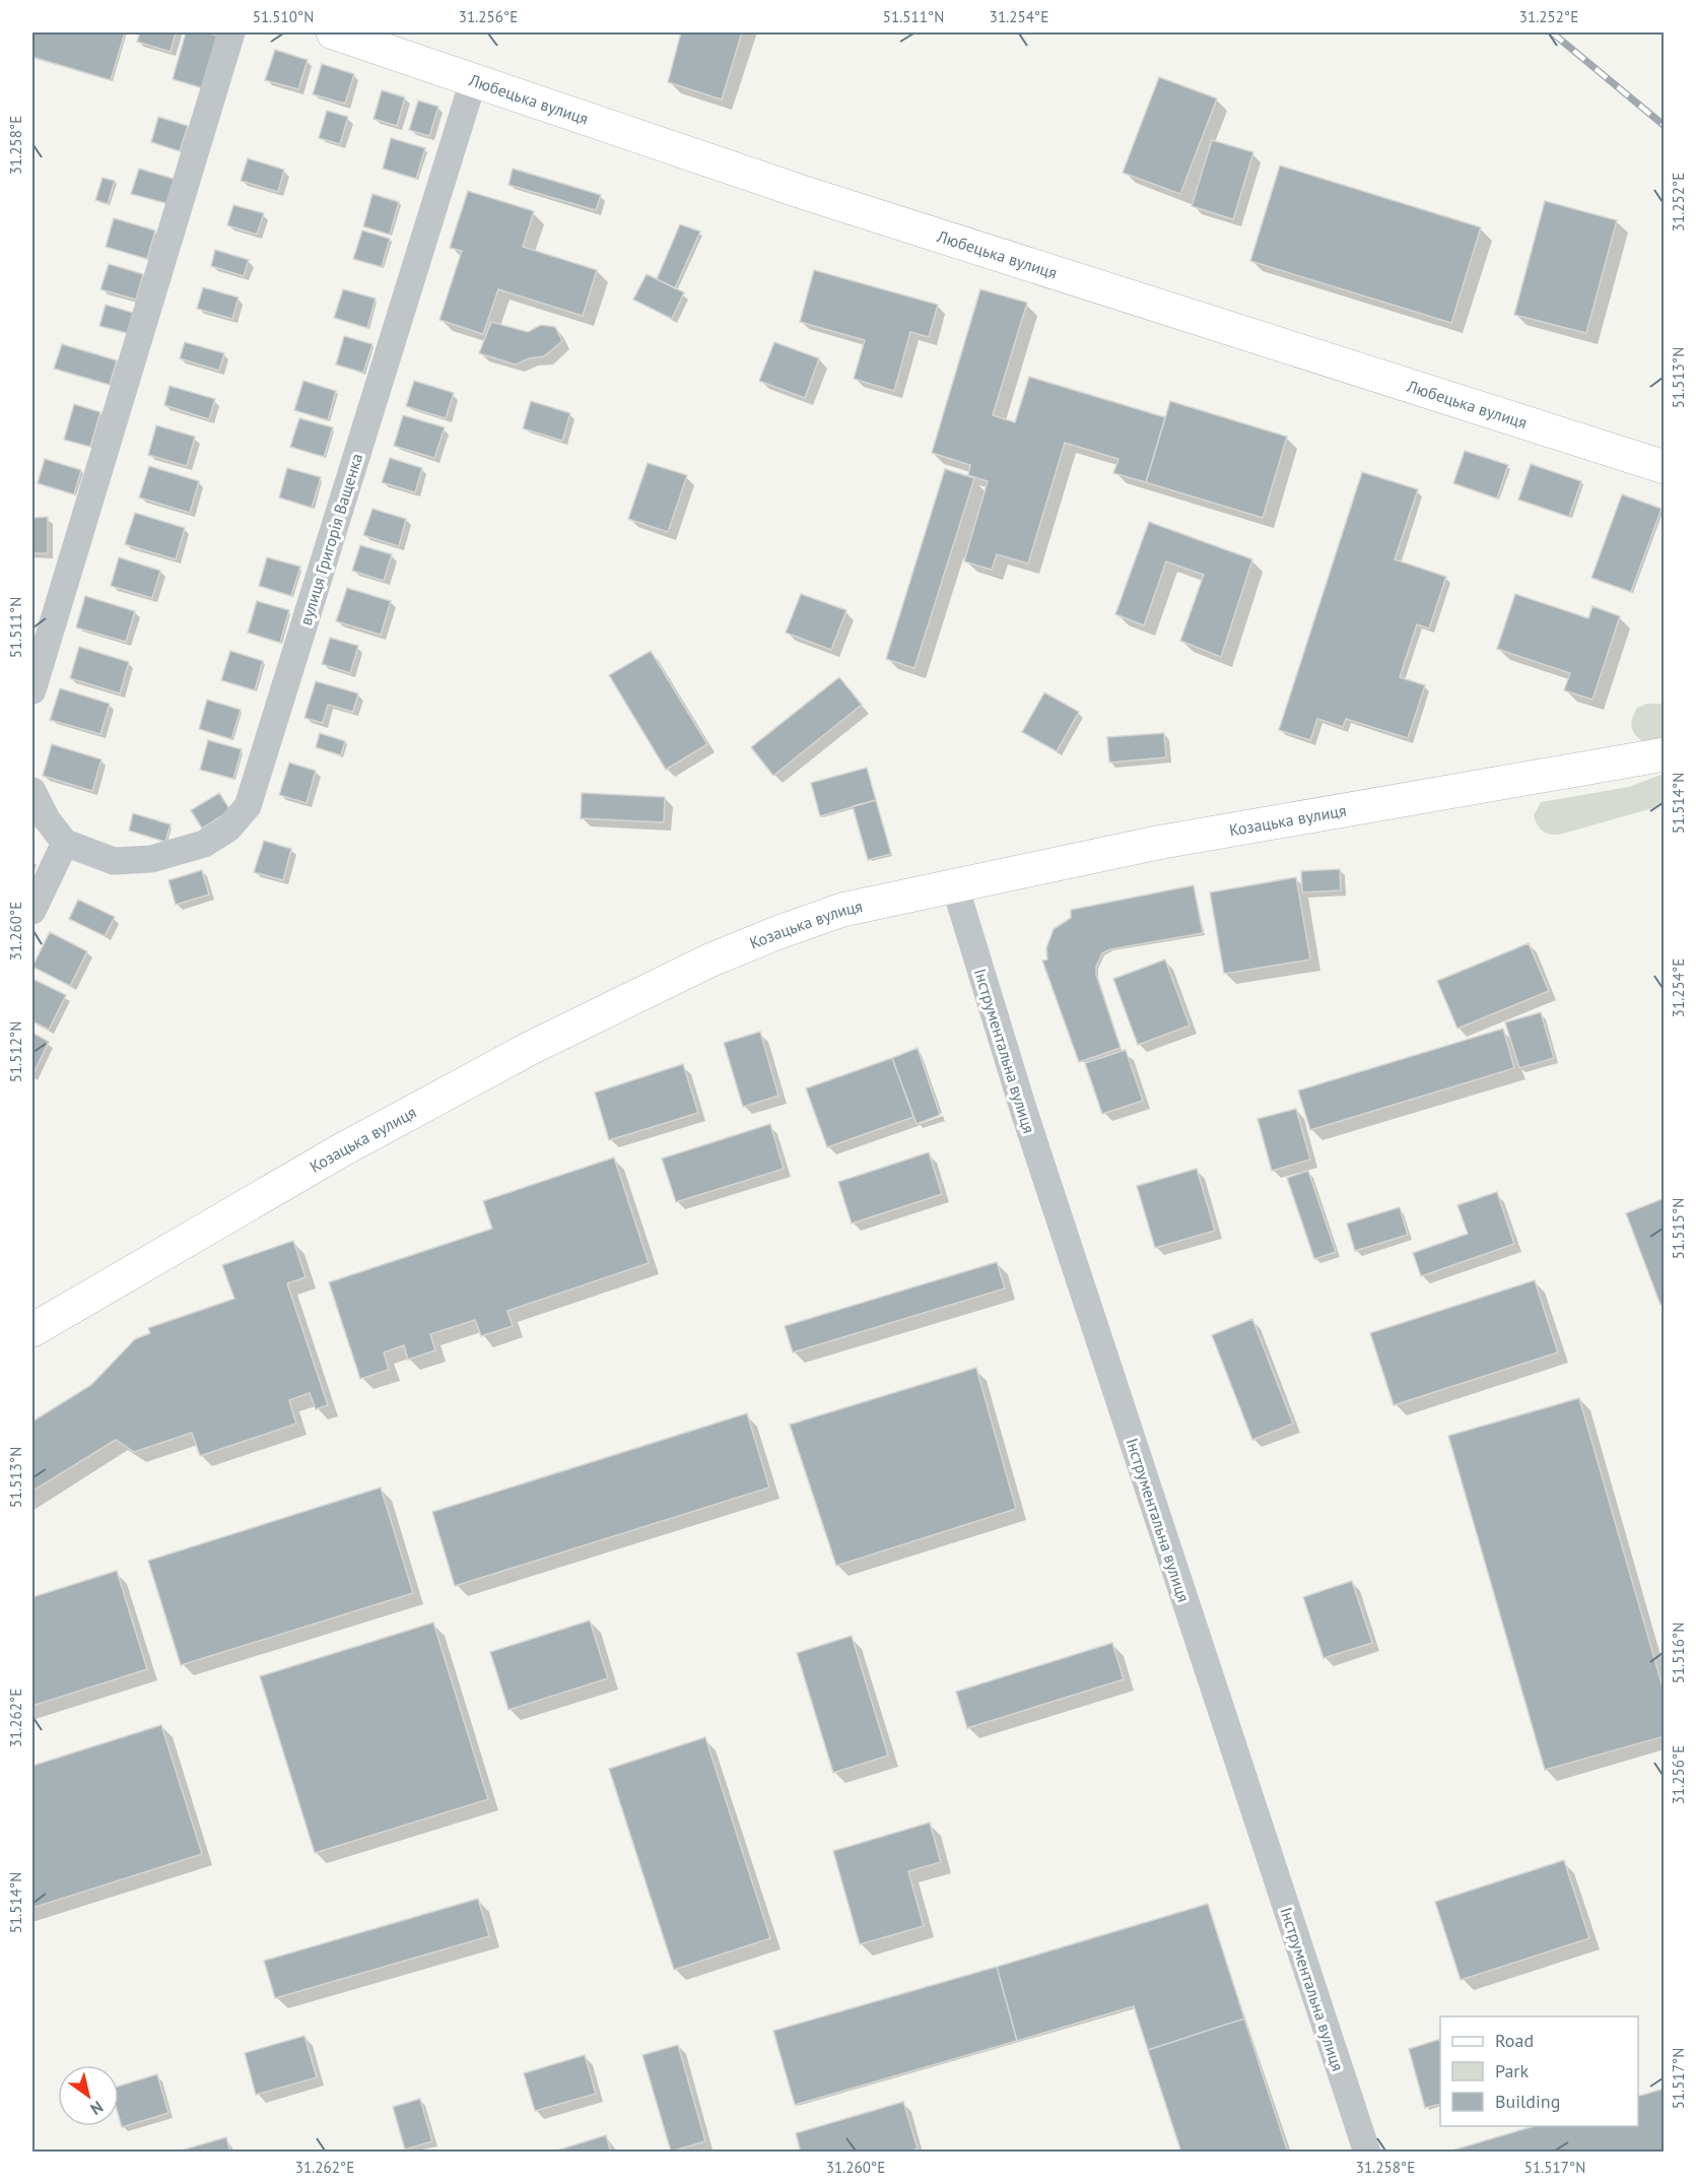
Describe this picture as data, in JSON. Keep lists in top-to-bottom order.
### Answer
{
  "streets": {
    "main road": ["Любецька вулиця", "Козацька вулиця"],
    "street": ["вулиця Григорія Ващенка", "Інструментальна вулиця"]
  },
  "crossings": [
    ["Любецька вулиця", "вулиця Григорія Ващенка"],
    ["Козацька вулиця", "Інструментальна вулиця"]
  ],
  "legend": ["Road", "Park", "Building"],
  "north": "bottom right",
  "coordinates": [
    "51.510°N",
    "31.256°E",
    "51.511°N",
    "31.254°E",
    "31.252°E",
    "31.258°E",
    "51.513°N",
    "51.514°N",
    "31.260°E",
    "51.512°N",
    "51.515°N",
    "51.516°N",
    "31.262°E",
    "51.517°N"
  ]
}
